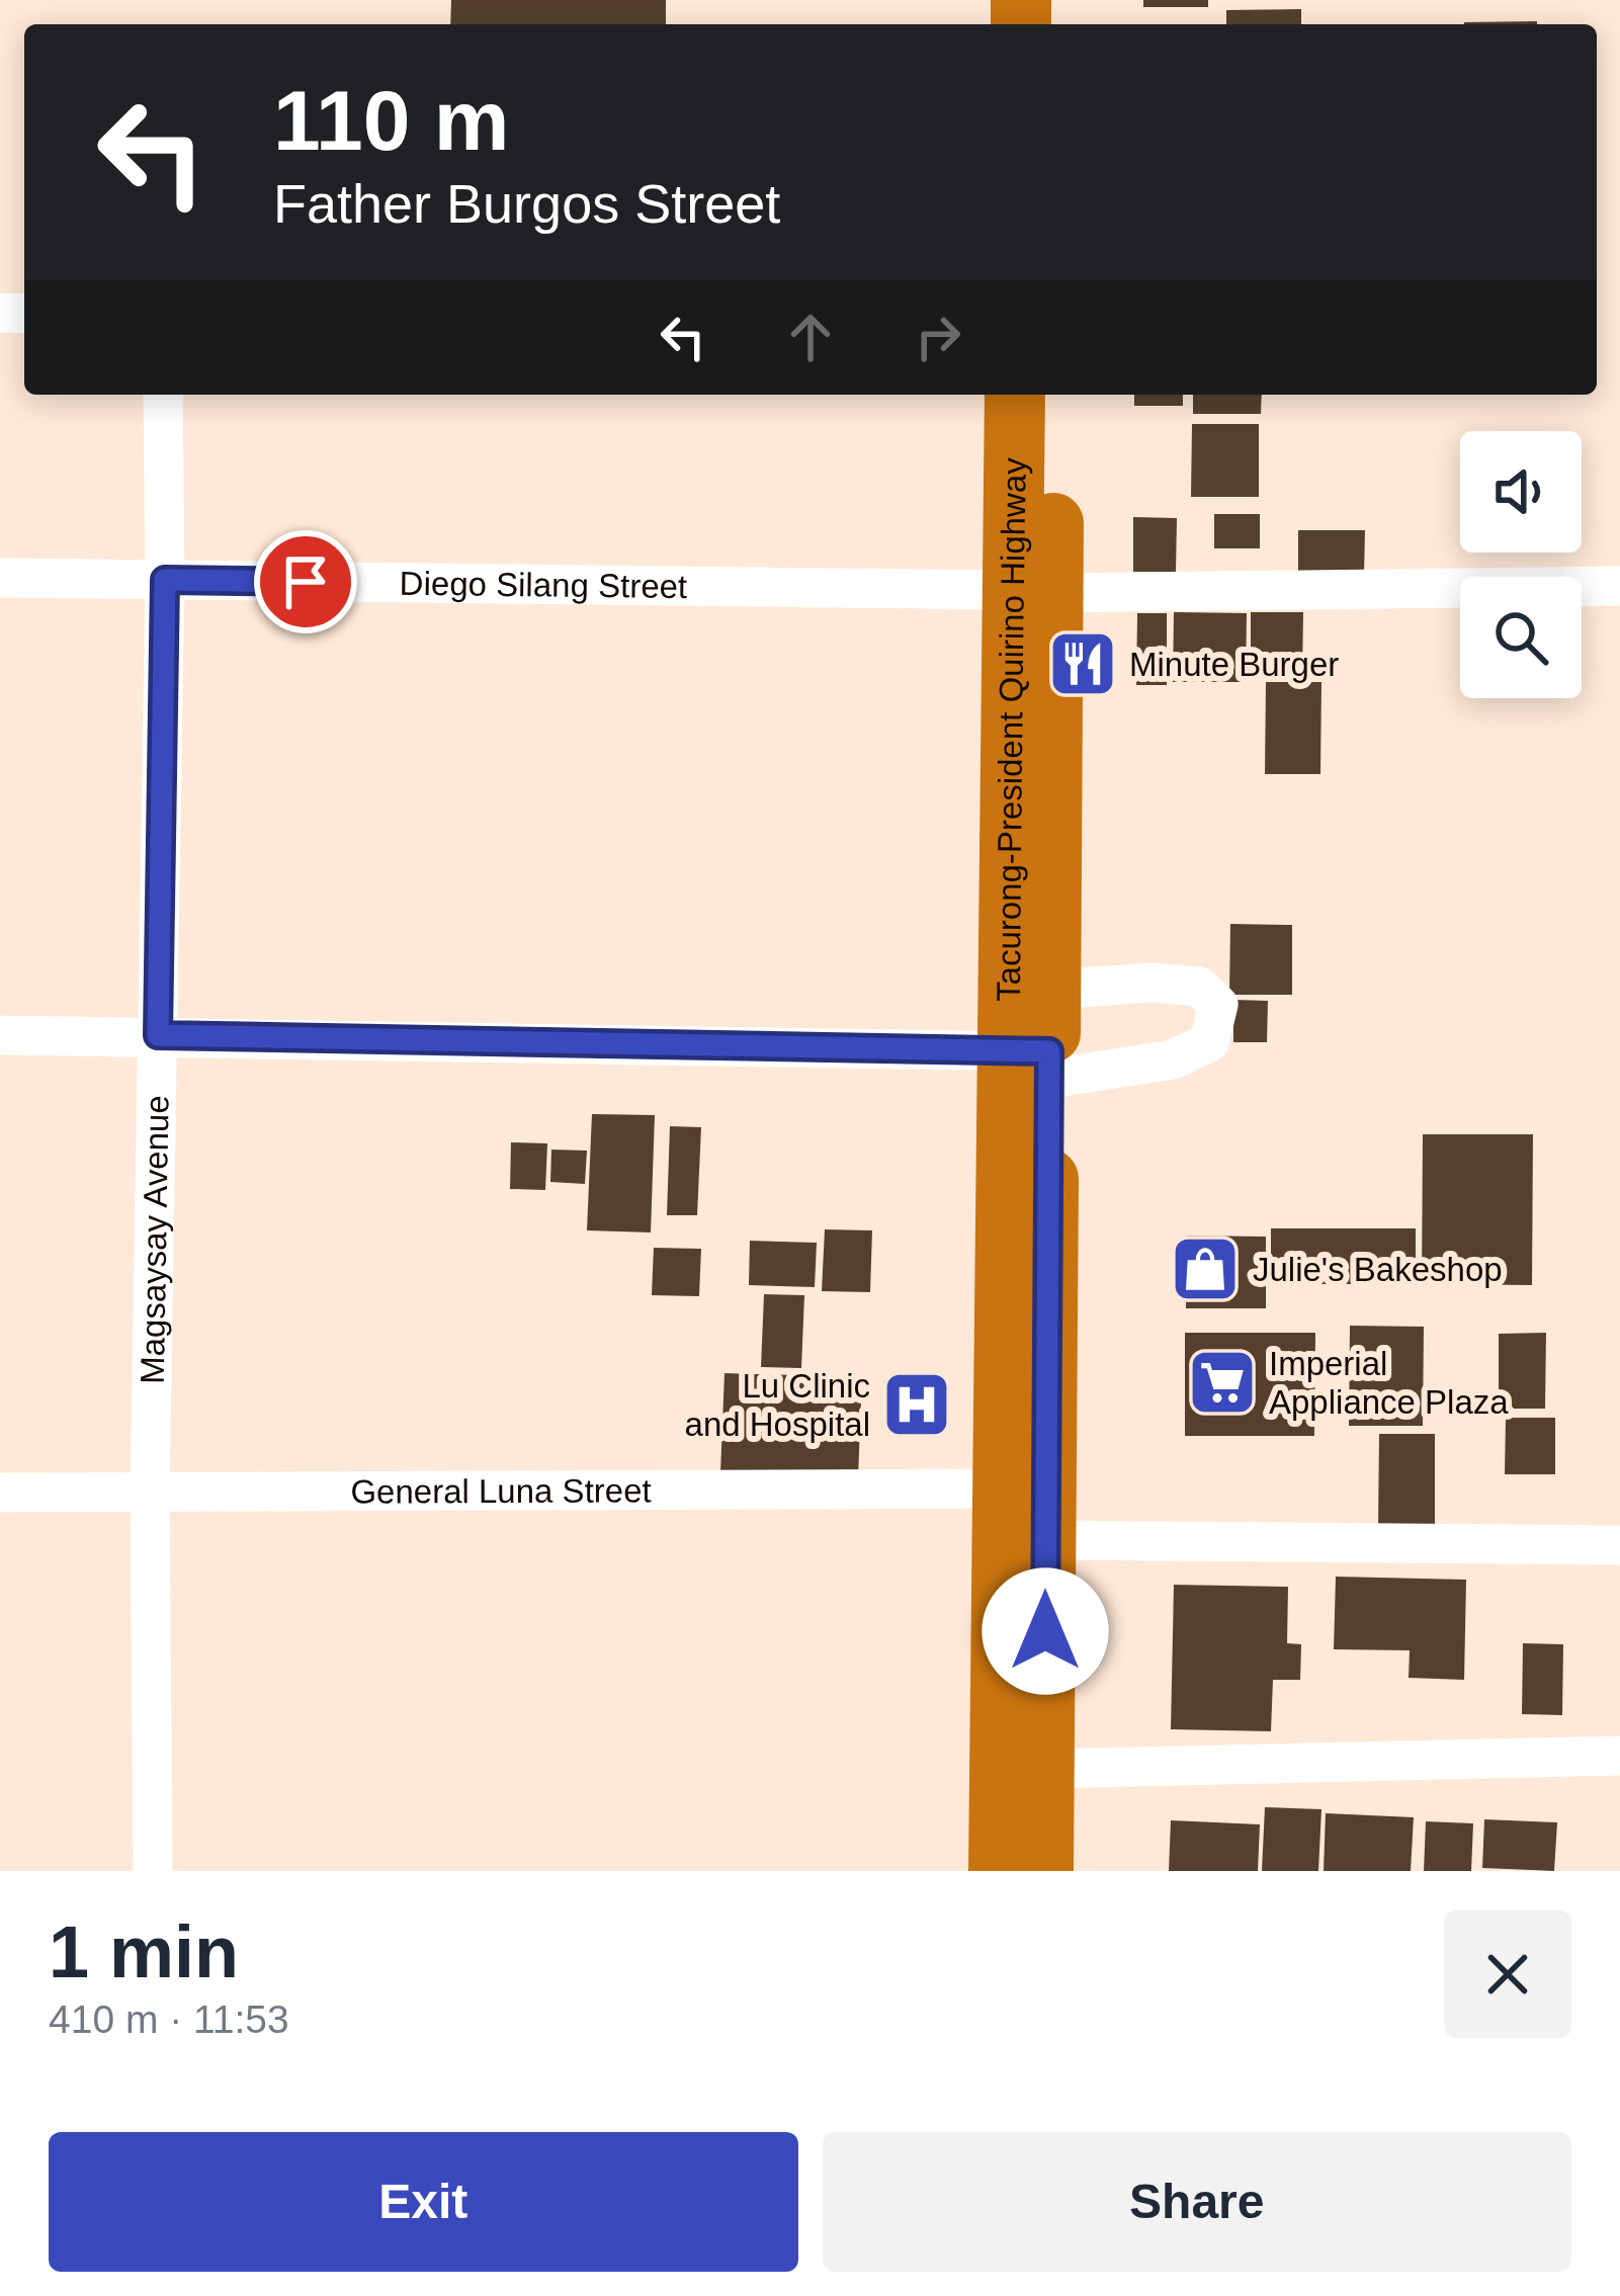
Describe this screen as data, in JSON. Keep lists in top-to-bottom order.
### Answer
{
  "streets": {
    "highway": ["Tacurong-President Quirino Highway"],
    "street": ["Diego Silang Street", "Magsaysay Avenue", "General Luna Street"]
  },
  "crossings": [
    ["Diego Silang Street", "Tacurong-President Quirino Highway"],
    ["Diego Silang Street", "Magsaysay Avenue"],
    ["Tacurong-President Quirino Highway", "General Luna Street"],
    ["Magsaysay Avenue", "General Luna Street"]
  ],
  "places": {
    "restaurant": ["Minute Burger"],
    "shop": ["Julie's Bakeshop"],
    "supermarket": ["Imperial Appliance Plaza"],
    "hospital": ["Lu Clinic and Hospital"]
  },
  "page": {
    "turn": ["110 m", "Father Burgos Street"],
    "heading": ["1 min", "410 m · 11:53"],
    "buttons": ["Exit", "Share"]
  }
}
